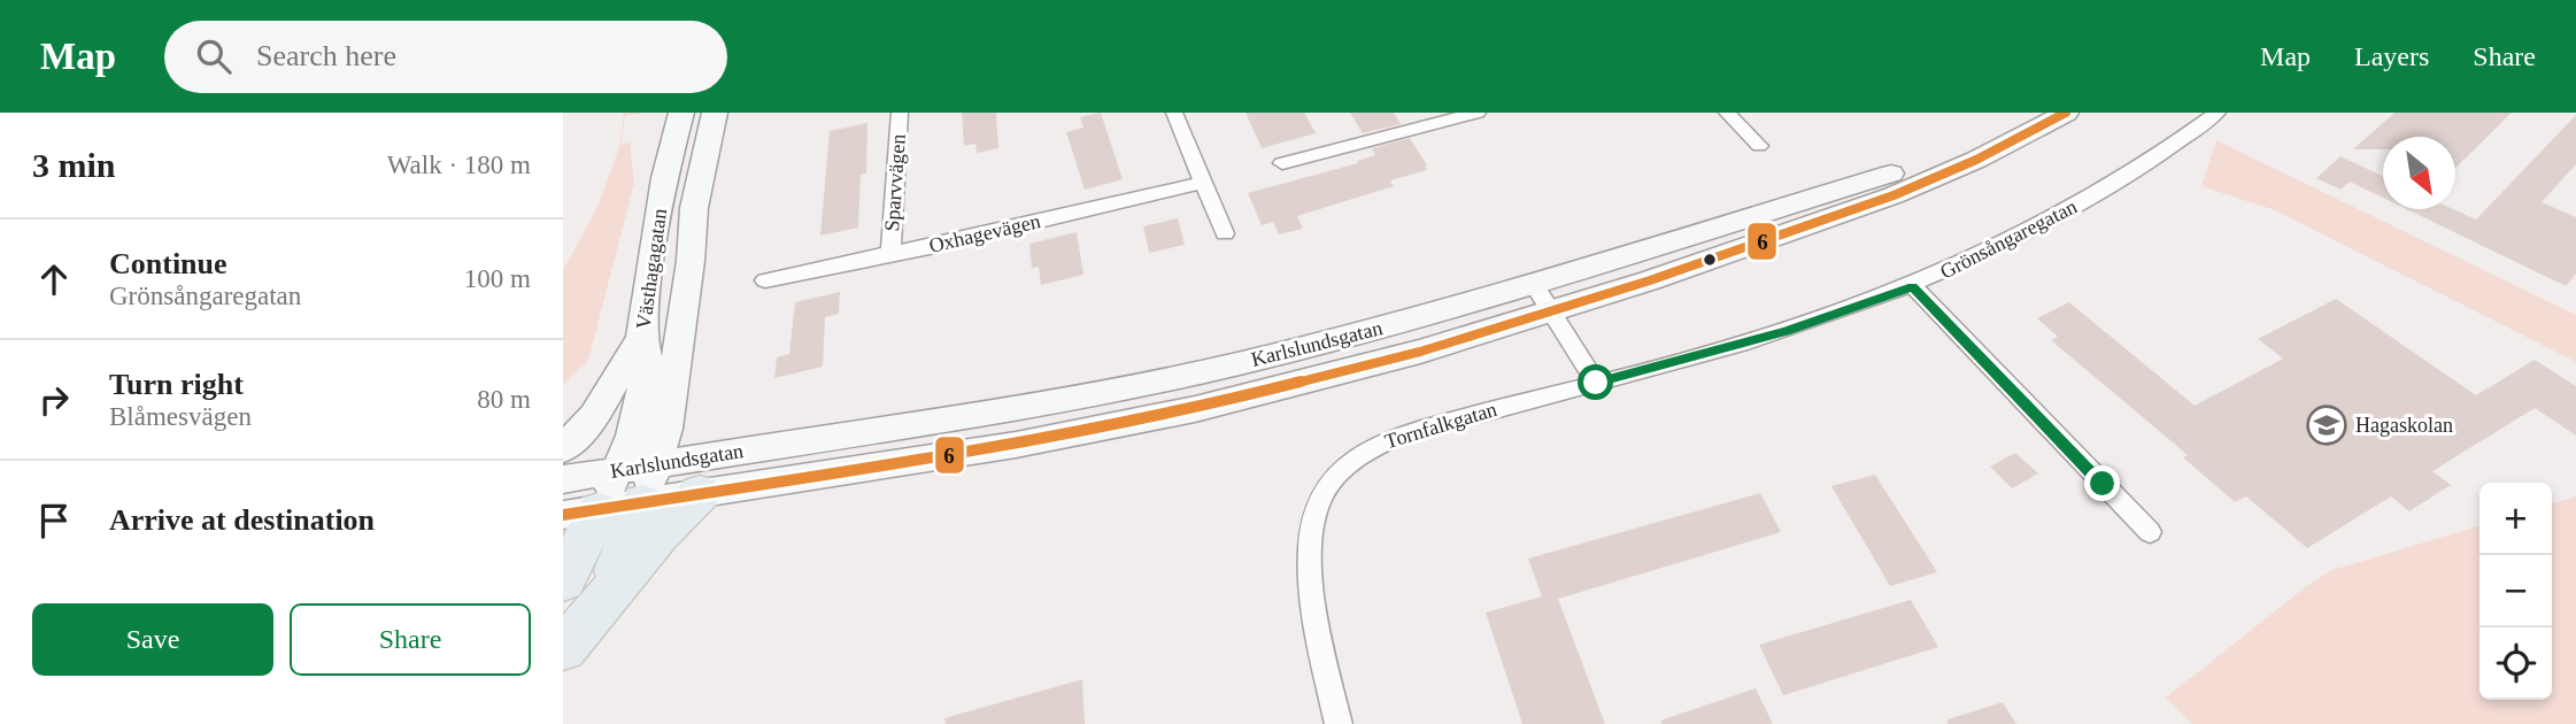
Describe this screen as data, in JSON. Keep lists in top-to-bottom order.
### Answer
{
  "streets": {
    "main road": ["Västhagagatan", "Karlslundsgatan"],
    "street": [
      "Sparvvägen",
      "Oxhagevägen",
      "Grönsångaregatan",
      "Tornfalkgatan"
    ]
  },
  "crossings": [
    ["Sparvvägen", "Oxhagevägen"],
    ["Grönsångaregatan", "Tornfalkgatan"],
    ["Västhagagatan", "Karlslundsgatan"]
  ],
  "places": {
    "school or university": ["Hagaskolan"]
  },
  "lines": ["transit line 6"],
  "north": "bottom right",
  "page": {
    "header": "Map",
    "search": "Search here",
    "nav": ["Map", "Layers", "Share"],
    "heading": ["3 min", "Walk · 180 m"],
    "list": [
      ["Continue", "Grönsångaregatan", "100 m"],
      ["Turn right", "Blåmesvägen", "80 m"],
      "Arrive at destination"
    ],
    "map_buttons": ["+", "−"],
    "buttons": ["Save", "Share"]
  }
}
